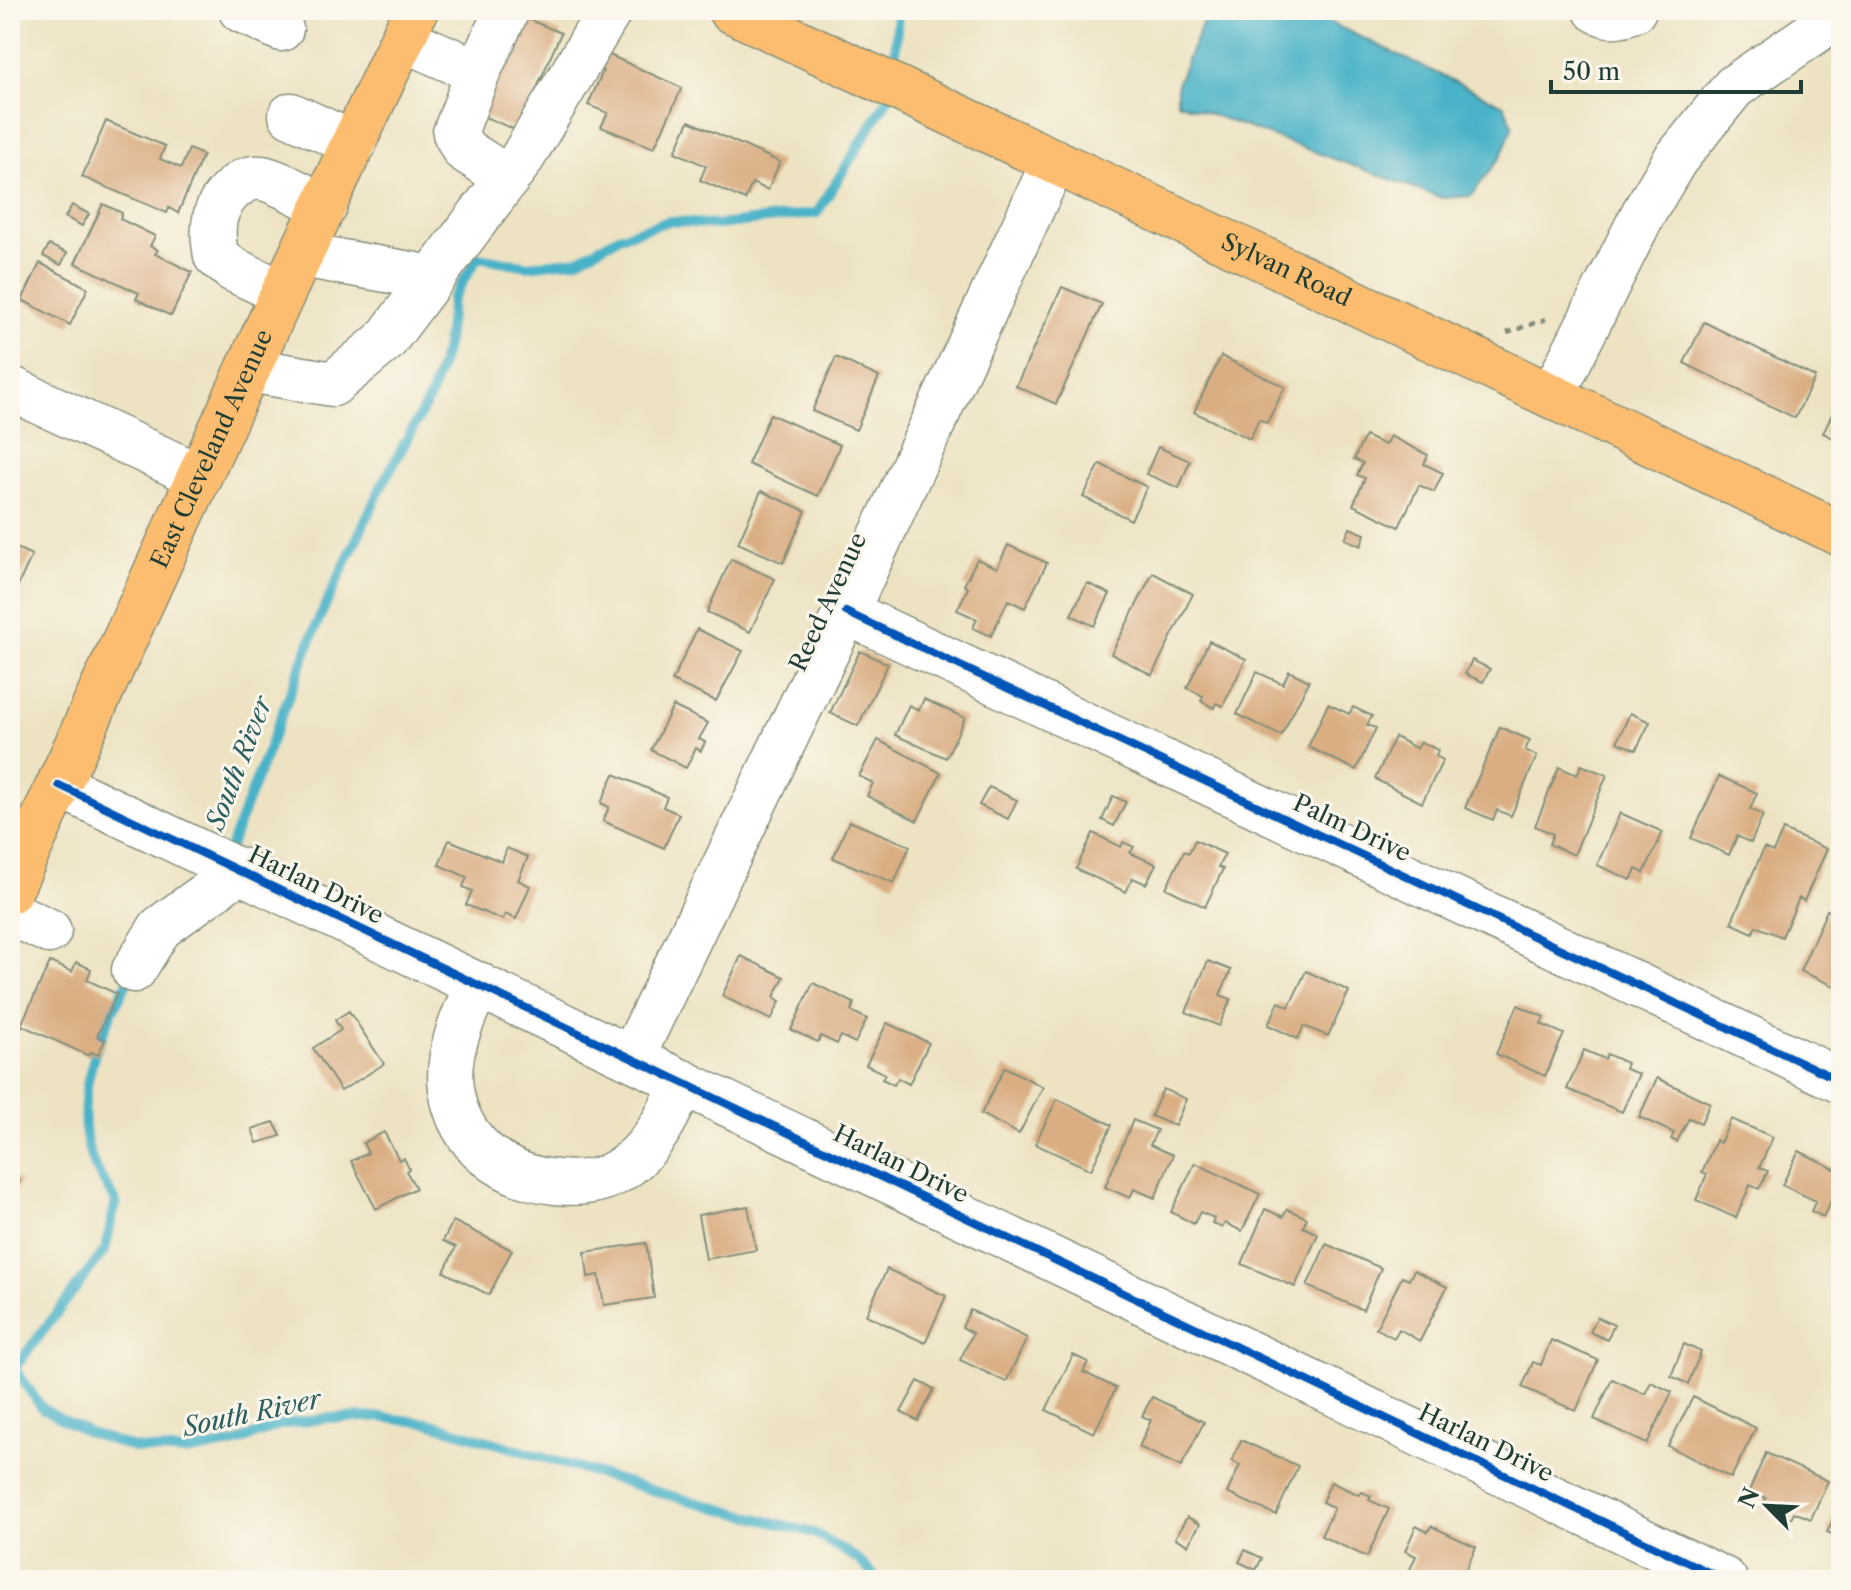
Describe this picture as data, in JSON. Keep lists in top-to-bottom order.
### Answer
{
  "streets": {
    "main road": ["Sylvan Road", "East Cleveland Avenue"],
    "street": ["Reed Avenue", "Palm Drive", "Harlan Drive"]
  },
  "crossings": [
    ["Sylvan Road", "Reed Avenue"],
    ["East Cleveland Avenue", "Harlan Drive"],
    ["Reed Avenue", "Palm Drive"],
    ["Reed Avenue", "Harlan Drive"]
  ],
  "water": ["South River"],
  "scale_bar": "50 m",
  "north": "top left"
}
